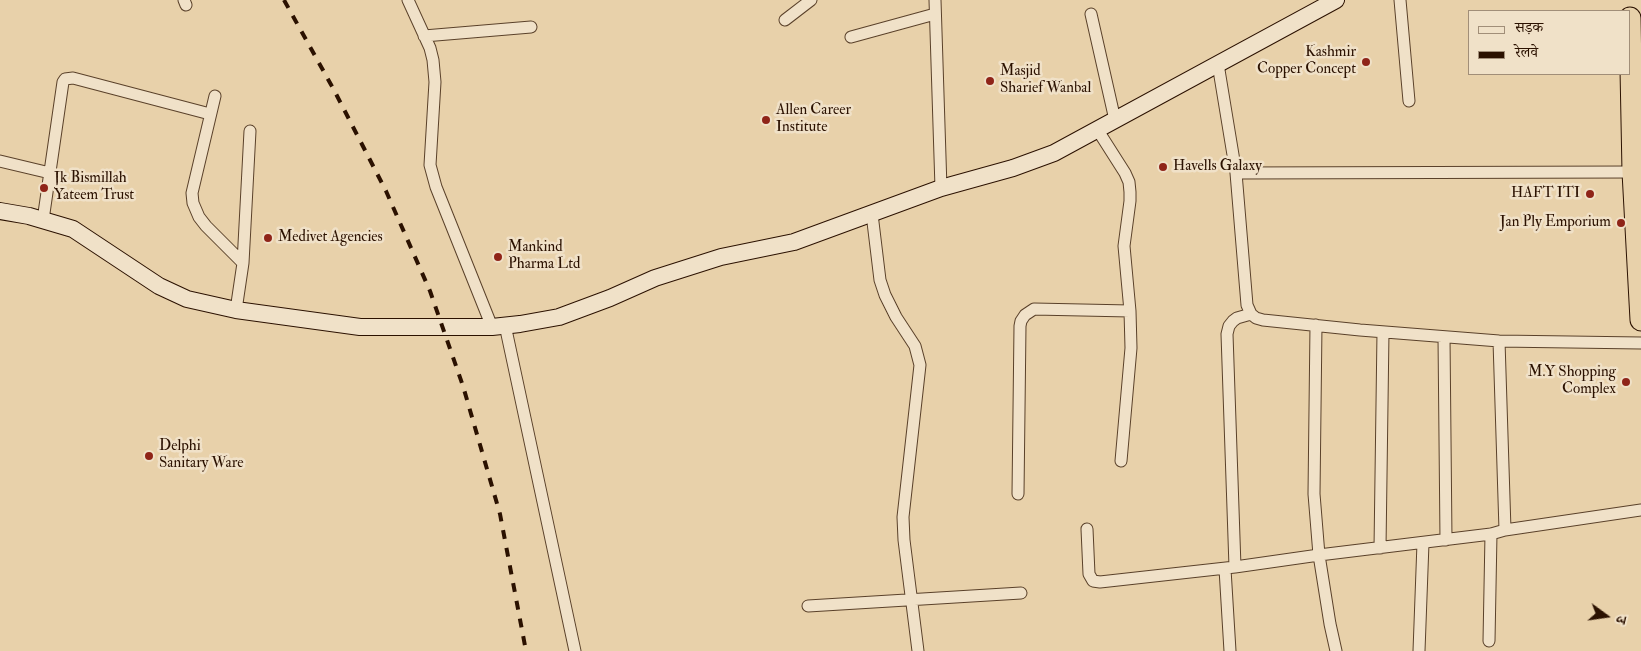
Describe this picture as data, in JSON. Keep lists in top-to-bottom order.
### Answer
{
  "places": [
    "Kashmir Copper Concept",
    "Masjid Sharief Wanbal",
    "Allen Career Institute",
    "Havells Galaxy",
    "Jk Bismillah Yateem Trust",
    "HAFT ITI",
    "Jan Ply Emporium",
    "Medivet Agencies",
    "Mankind Pharma Ltd",
    "M.Y Shopping Complex",
    "Delphi Sanitary Ware"
  ],
  "legend": ["सड़क", "रेलवे"],
  "north": "right"
}
